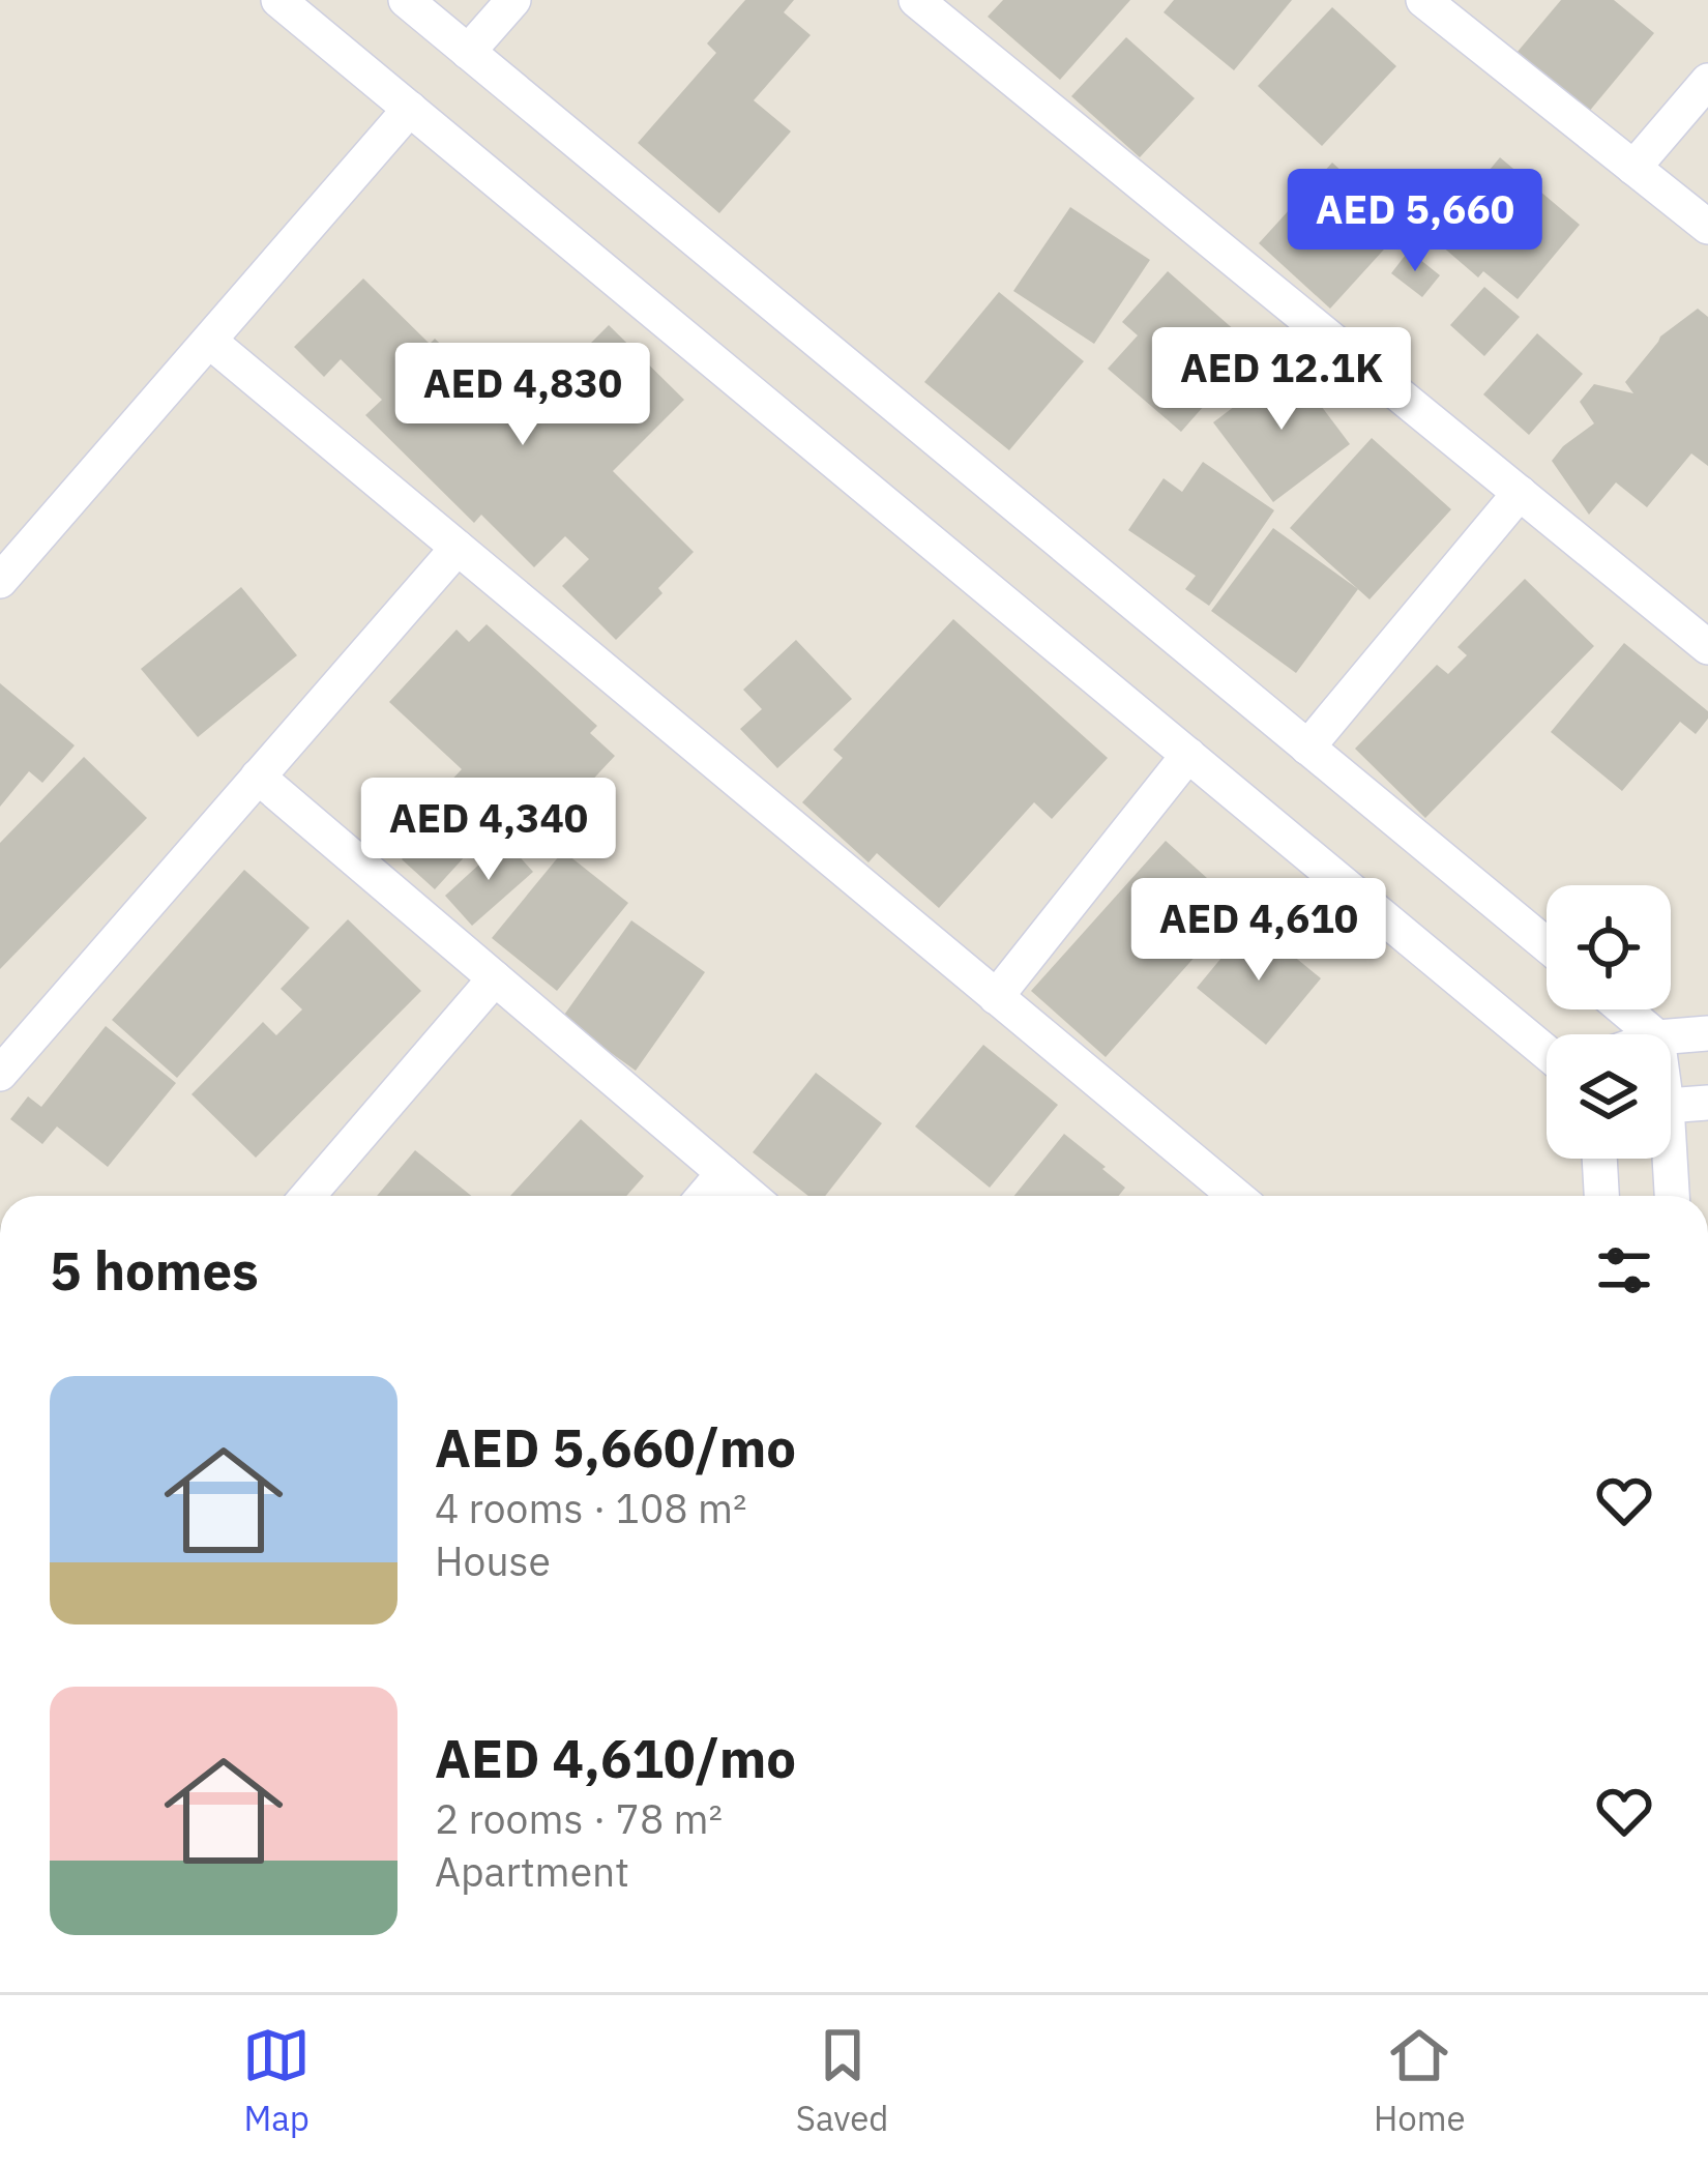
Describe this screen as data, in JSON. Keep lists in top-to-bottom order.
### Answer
{
  "page": {
    "price": [
      "AED 5,660",
      "AED 12.1K",
      "AED 4,830",
      "AED 4,340",
      "AED 4,610"
    ],
    "heading": "5 homes",
    "list": [
      {
        "name": "AED 5,660/mo",
        "note": "4 rooms · 108 m² · House"
      },
      {
        "name": "AED 4,610/mo",
        "note": "2 rooms · 78 m² · Apartment"
      }
    ],
    "tabs": ["Map", "Saved", "Home"]
  }
}
